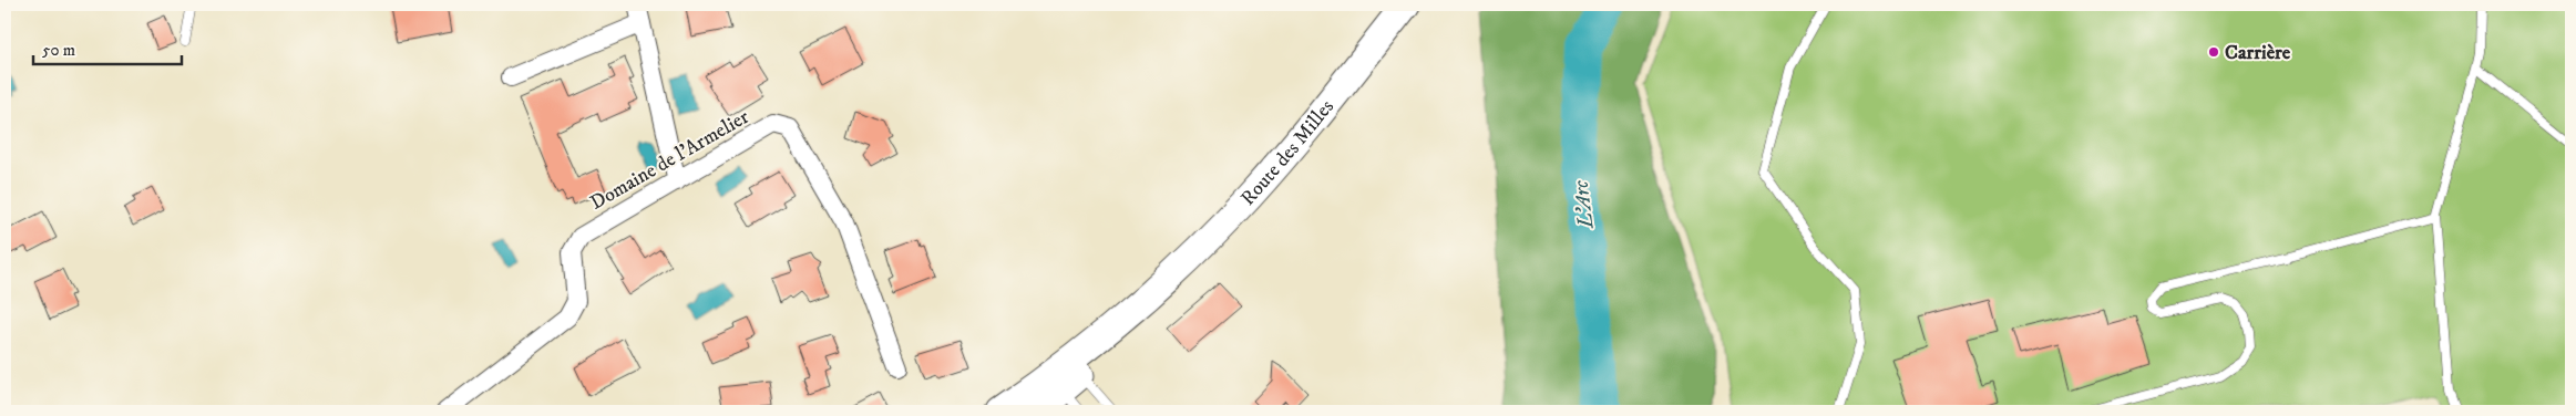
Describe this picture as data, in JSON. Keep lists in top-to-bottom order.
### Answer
{
  "streets": {
    "main road": ["Route des Milles"],
    "street": ["Domaine de l'Armelier"]
  },
  "water": ["L'Arc"],
  "places": ["Carrière"],
  "scale_bar": "50 m"
}
